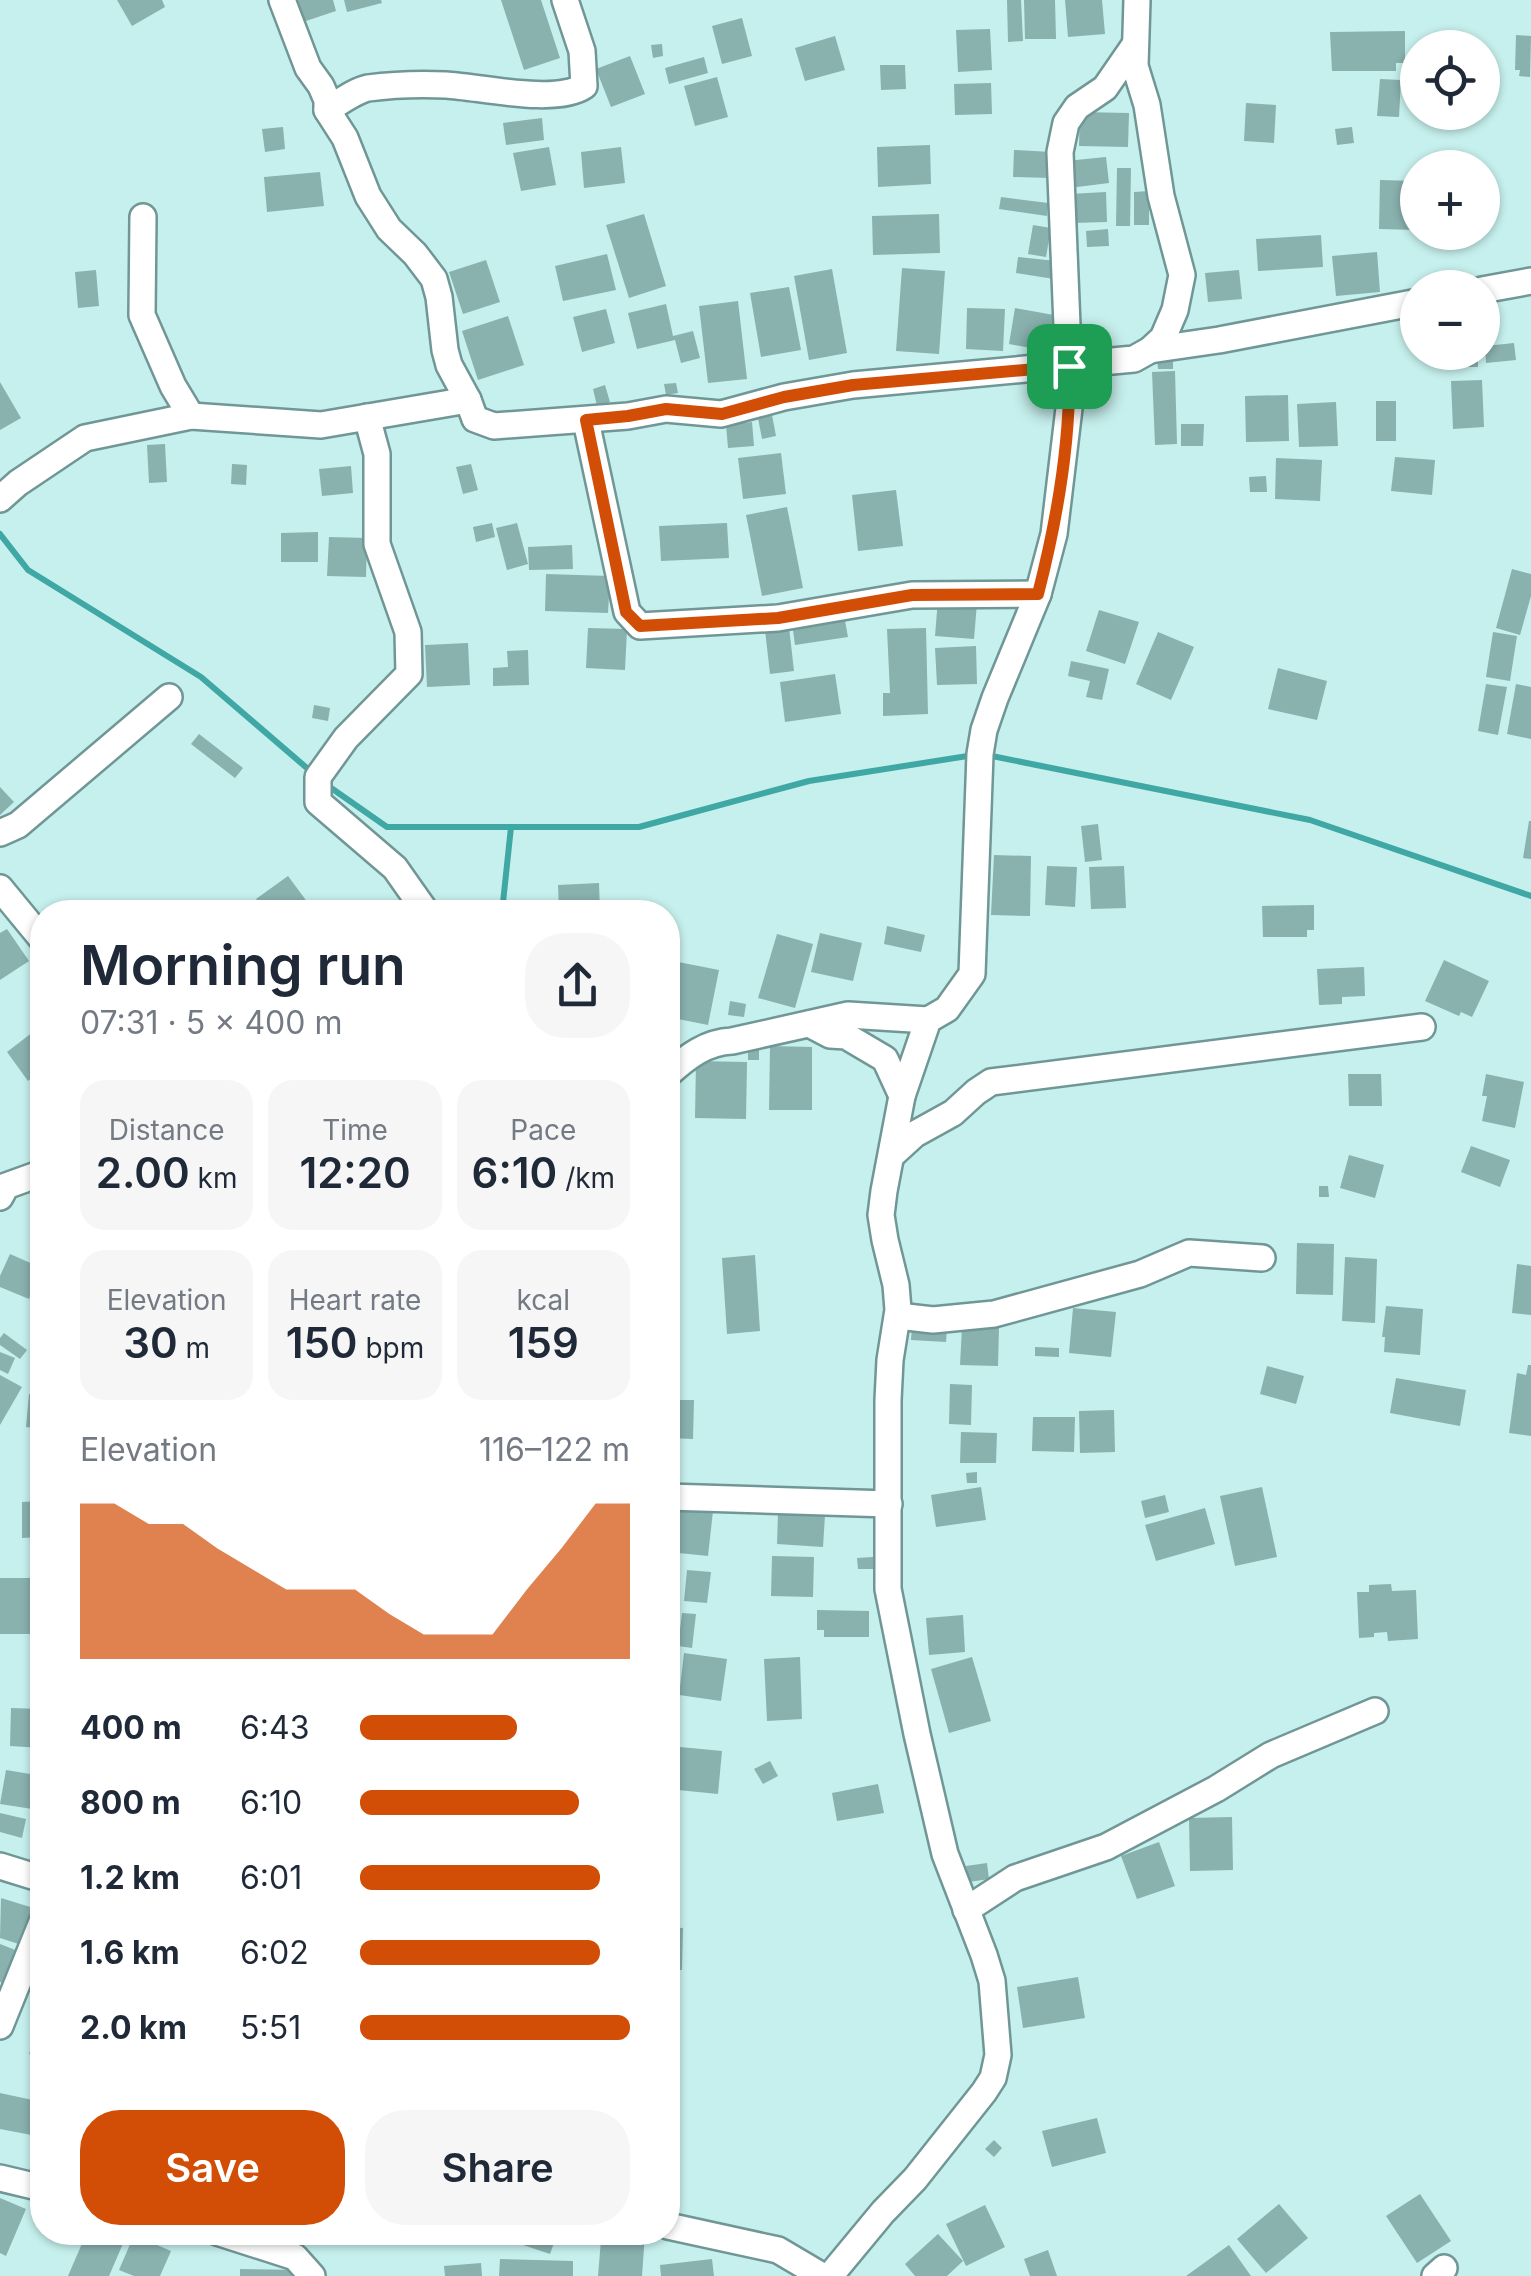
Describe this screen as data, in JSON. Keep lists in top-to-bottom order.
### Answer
{
  "page": {
    "map_buttons": ["+", "−"],
    "heading": ["Morning run", "07:31 · 5 × 400 m"],
    "stats": [
      ["Distance", "2.00 km"],
      ["Time", "12:20"],
      ["Pace", "6:10 /km"],
      ["Elevation", "30 m"],
      ["Heart rate", "150 bpm"],
      ["kcal", "159"]
    ],
    "chart": ["Elevation", "116–122 m"],
    "list": [
      {
        "name": "400 m",
        "note": "6:43"
      },
      {
        "name": "800 m",
        "note": "6:10"
      },
      {
        "name": "1.2 km",
        "note": "6:01"
      },
      {
        "name": "1.6 km",
        "note": "6:02"
      },
      {
        "name": "2.0 km",
        "note": "5:51"
      }
    ],
    "buttons": ["Save", "Share"]
  }
}
